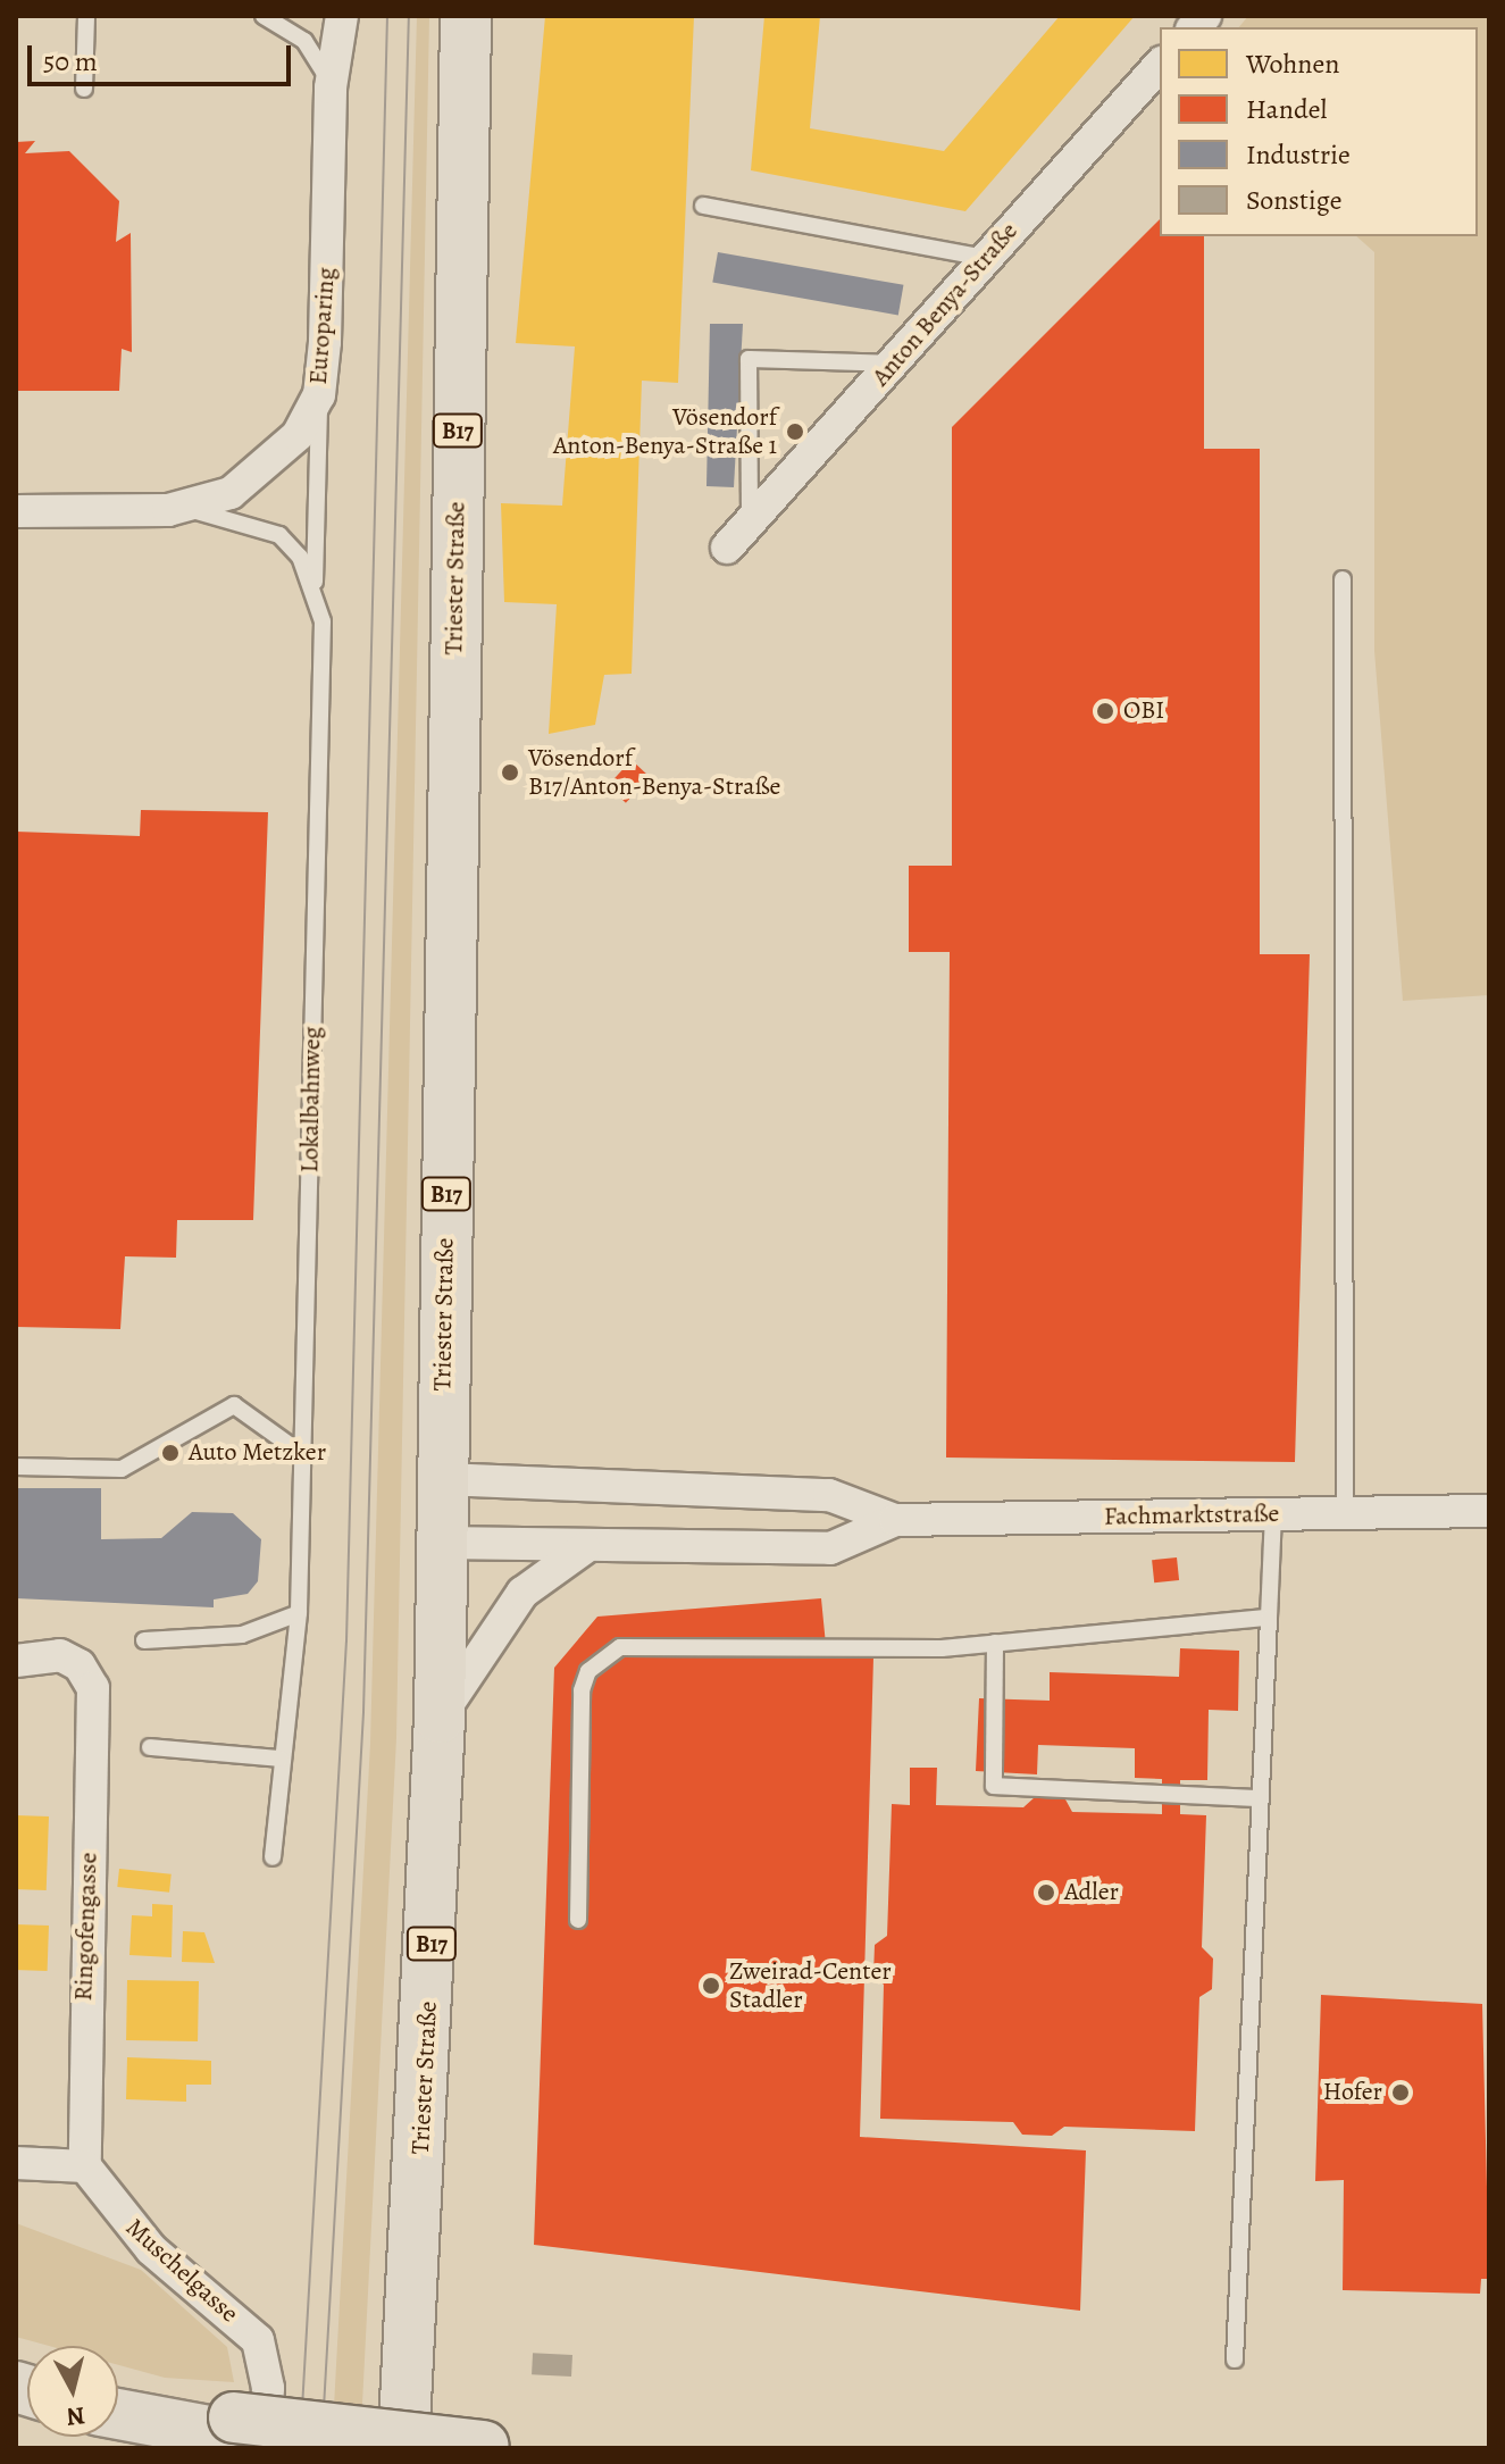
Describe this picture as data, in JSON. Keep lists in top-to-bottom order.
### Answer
{
  "streets": {
    "main road": ["B17", "Triester Straße"],
    "street": [
      "Anton Benya-Straße",
      "Europaring",
      "Fachmarktstraße",
      "Ringofengasse",
      "Muschelgasse"
    ],
    "lane": ["Lokalbahnweg"]
  },
  "crossings": [
    ["Triester Straße", "Fachmarktstraße"],
    ["Ringofengasse", "Muschelgasse"]
  ],
  "places": [
    "Vösendorf Anton-Benya-Straße 1",
    "OBI",
    "Vösendorf B17/Anton-Benya-Straße",
    "Auto Metzker",
    "Adler",
    "Zweirad-Center Stadler",
    "Hofer"
  ],
  "legend": [
    "Wohnen",
    "Handel",
    "Industrie",
    "Sonstige"
  ],
  "scale_bar": "50 m",
  "north": "bottom"
}
